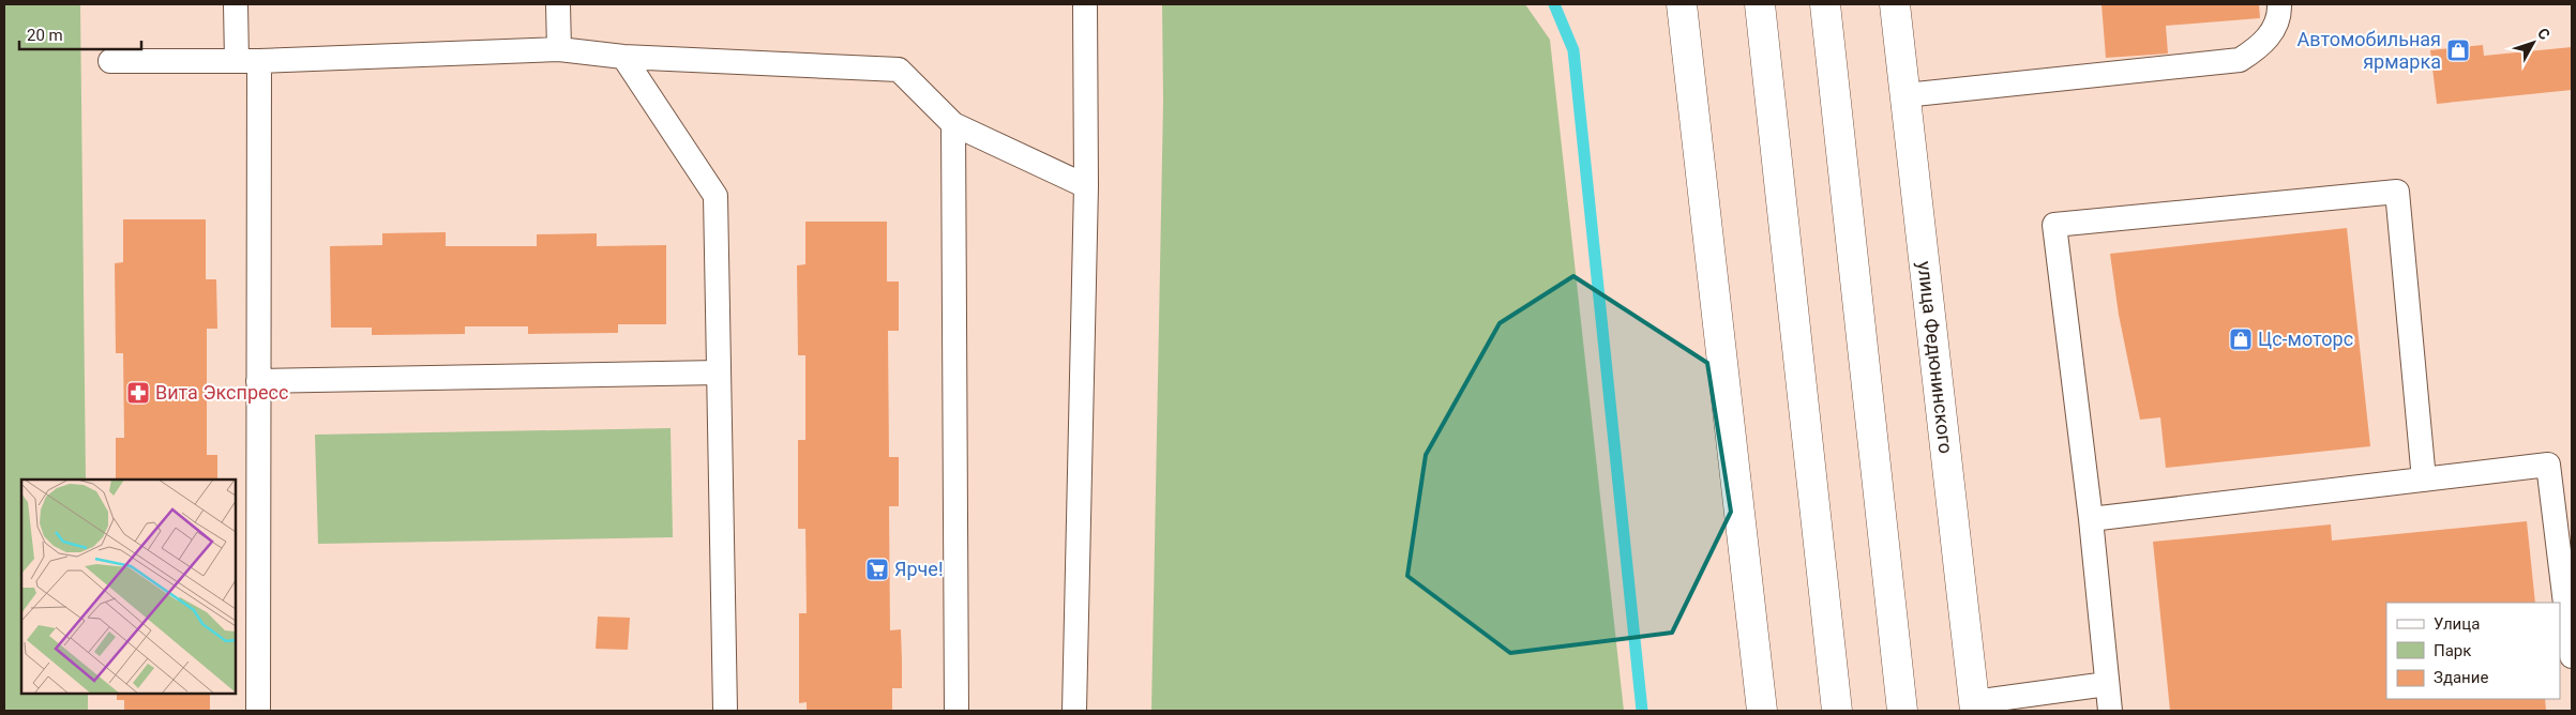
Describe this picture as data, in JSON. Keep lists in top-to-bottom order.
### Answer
{
  "streets": {
    "main road": ["улица Федюнинского"]
  },
  "places": {
    "shop": ["Автомобильная ярмарка", "Цс-моторс"],
    "pharmacy": ["Вита Экспресс"],
    "supermarket": ["Ярче!"]
  },
  "legend": ["Улица", "Парк", "Здание"],
  "scale_bar": "20 m",
  "north": "top right"
}
